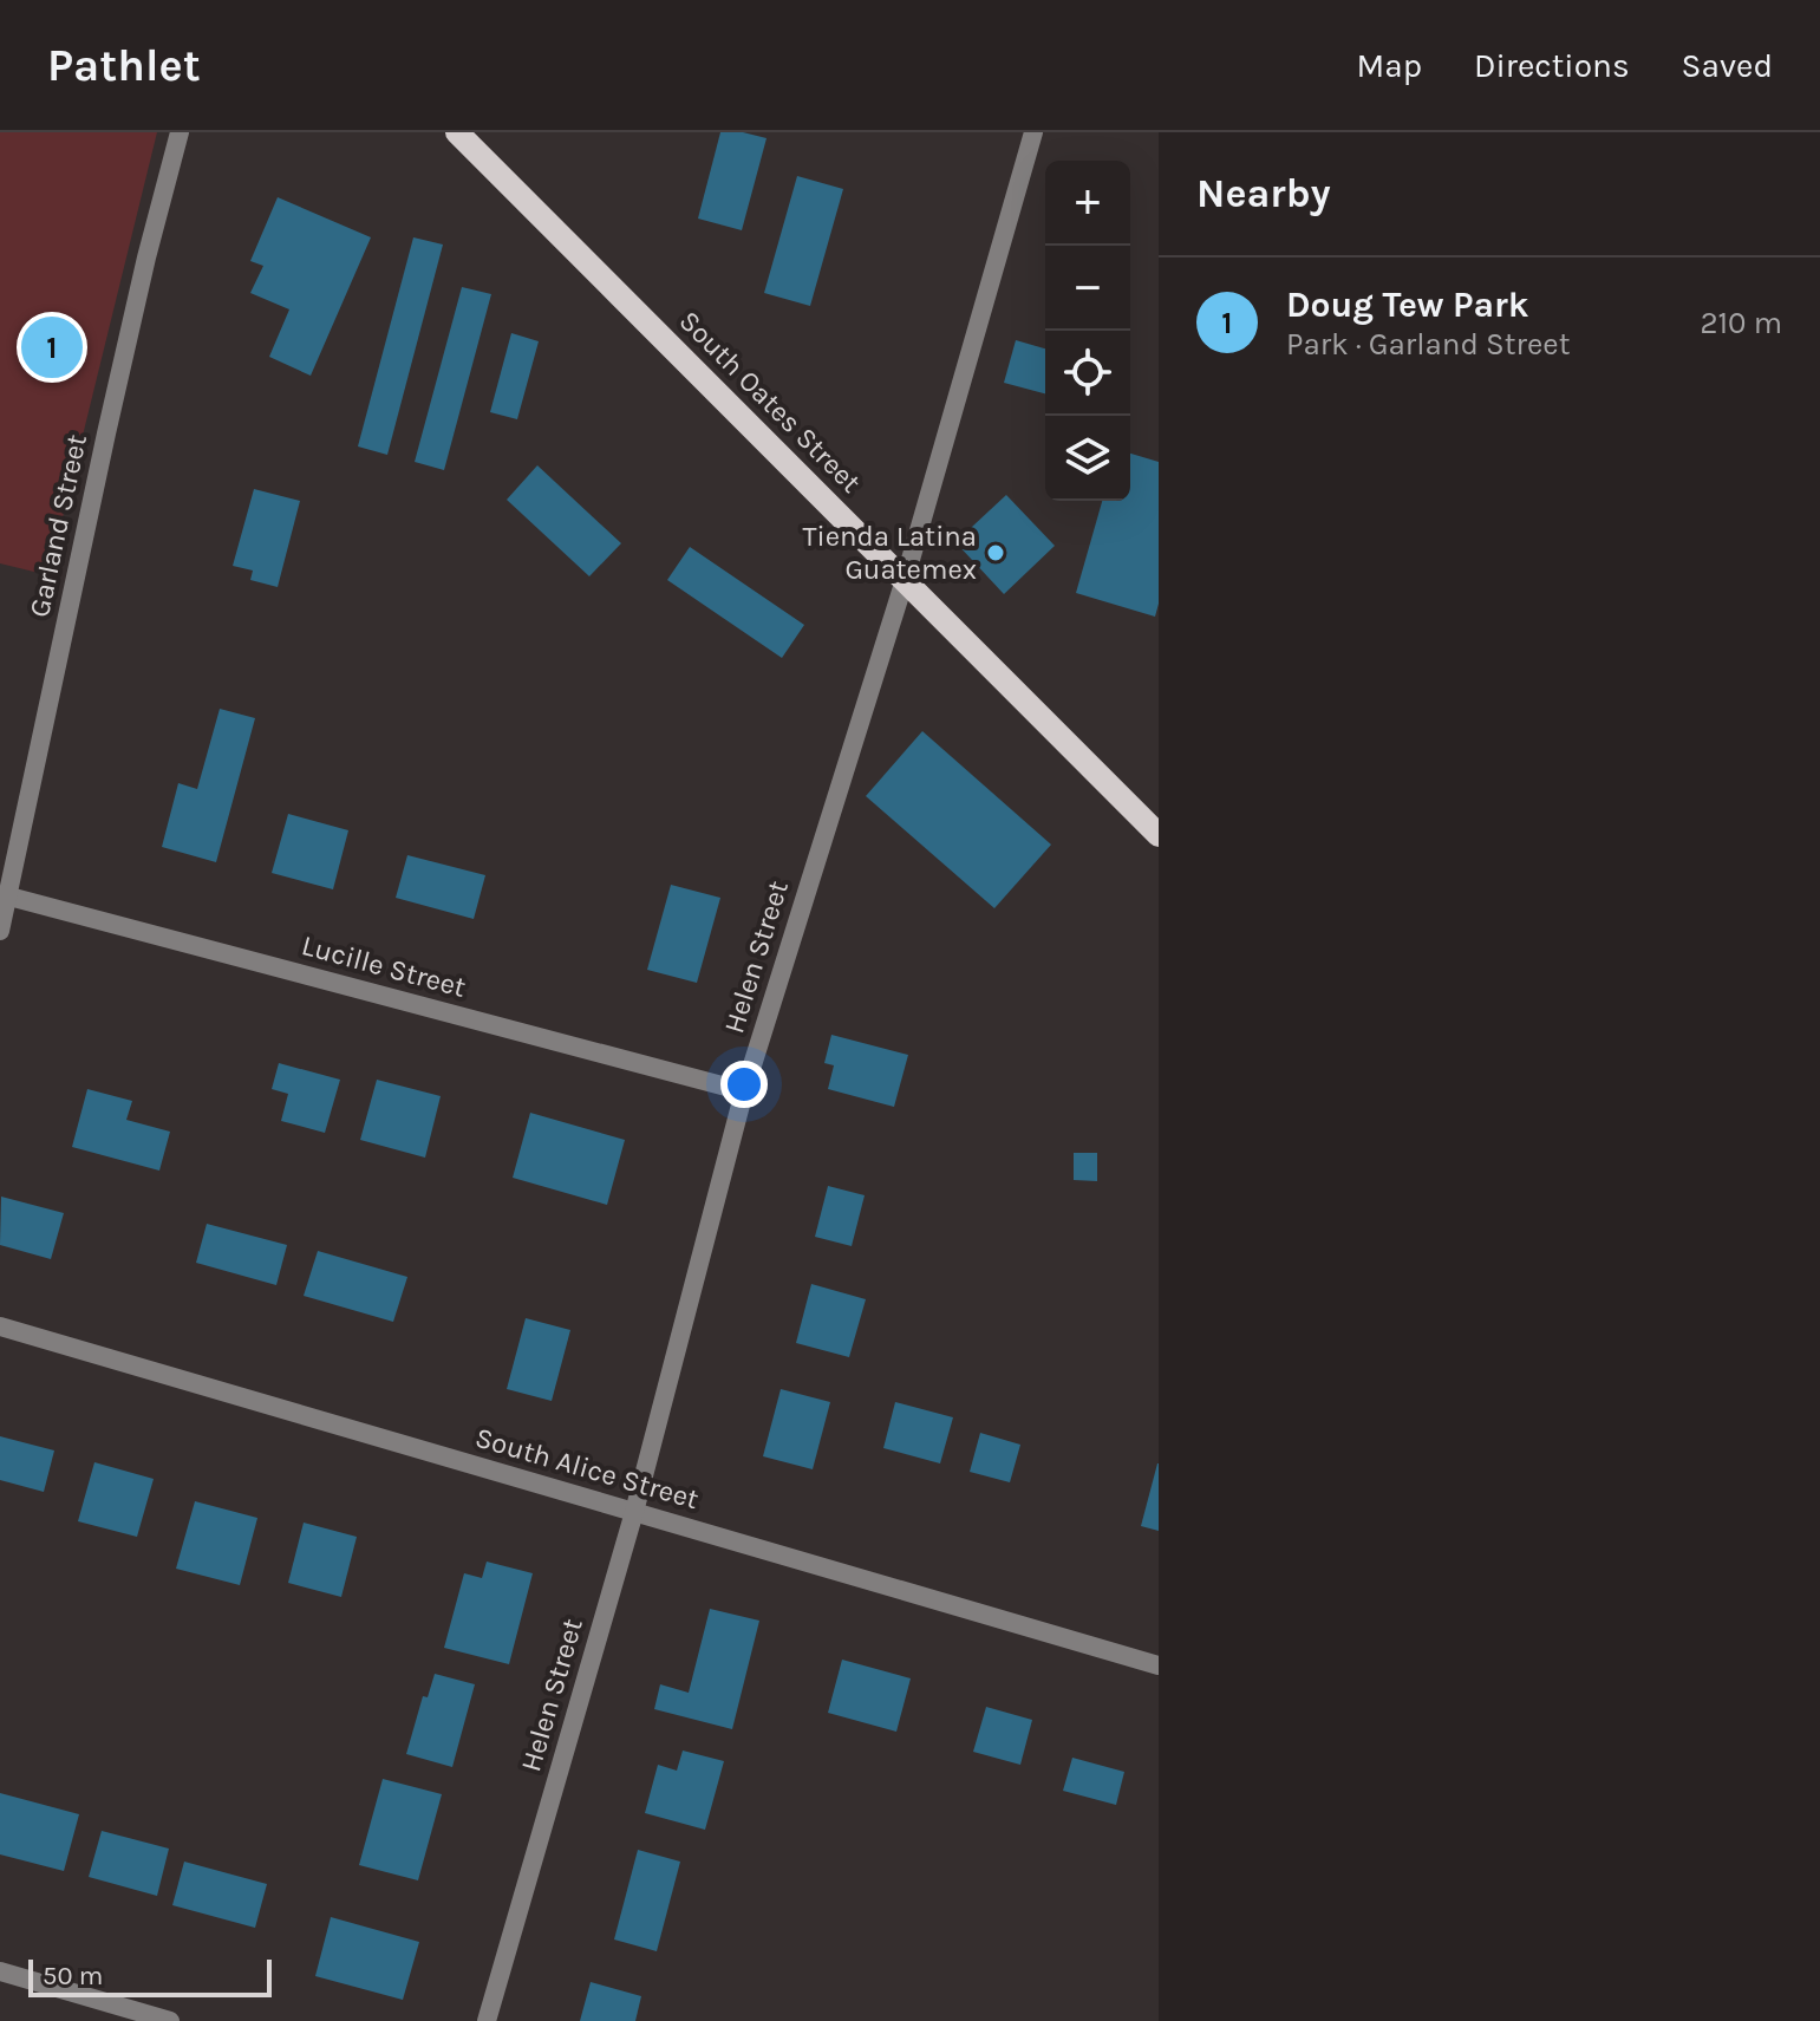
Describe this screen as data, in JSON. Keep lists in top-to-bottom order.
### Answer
{
  "streets": {
    "main road": ["South Oates Street"],
    "street": [
      "Garland Street",
      "Helen Street",
      "Lucille Street",
      "South Alice Street"
    ]
  },
  "crossings": [
    ["South Oates Street", "Helen Street"],
    ["Garland Street", "Lucille Street"],
    ["Helen Street", "Lucille Street"],
    ["Helen Street", "South Alice Street"]
  ],
  "places": ["Tienda Latina Guatemex"],
  "scale_bar": "50 m",
  "page": {
    "header": "Pathlet",
    "nav": ["Map", "Directions", "Saved"],
    "heading": "Nearby",
    "map_buttons": ["+", "−"],
    "list": [
      {
        "mark": "1",
        "name": "Doug Tew Park",
        "note": "Park · Garland Street",
        "value": "210 m"
      }
    ],
    "pins": "1",
    "scale": "50 m"
  }
}
